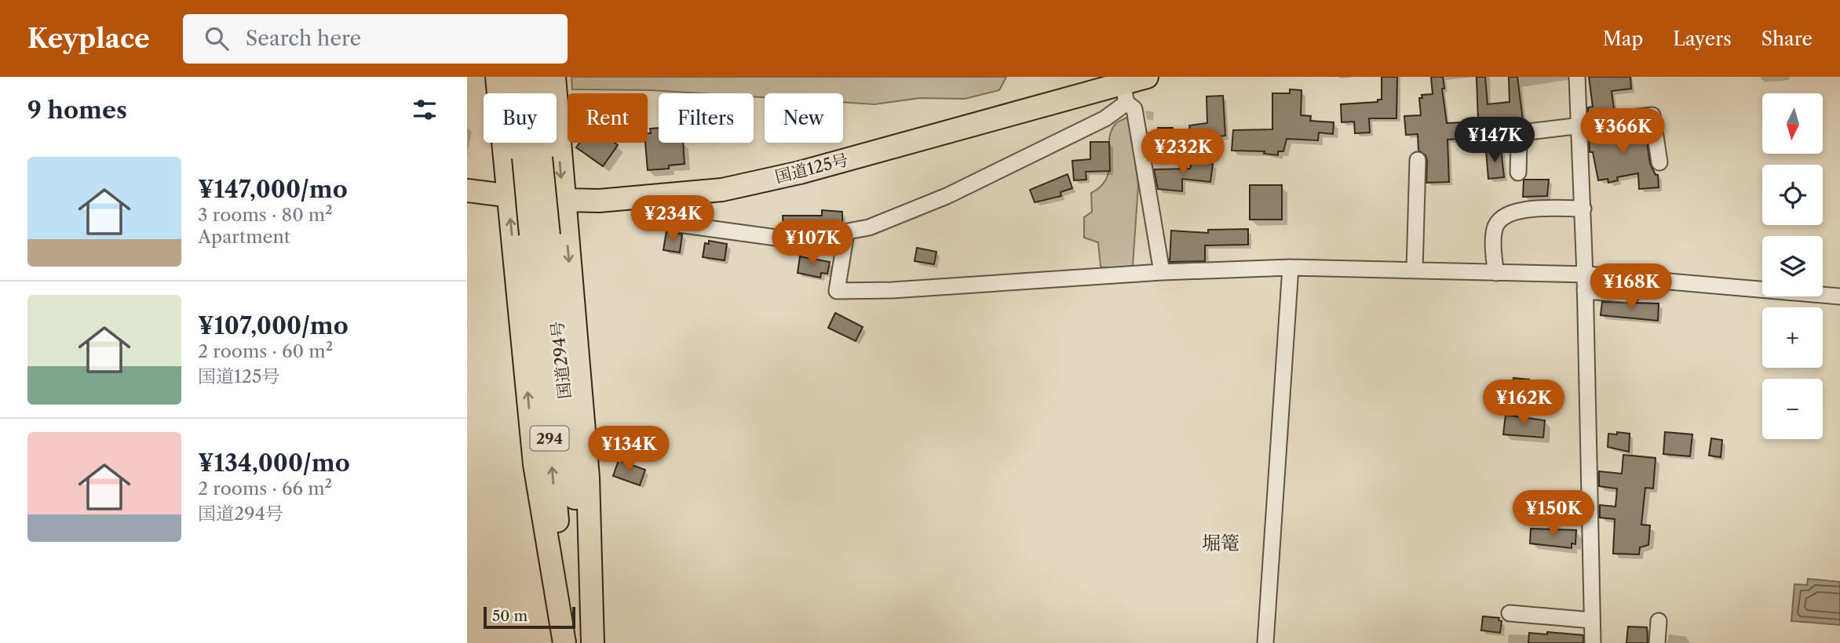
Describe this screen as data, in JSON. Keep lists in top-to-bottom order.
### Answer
{
  "streets": {
    "highway": ["国道125号", "国道294号", "294"]
  },
  "crossings": [
    ["国道125号", "294"],
    ["国道294号", "294"]
  ],
  "districts": ["堀篭"],
  "scale_bar": "50 m",
  "north": "bottom",
  "page": {
    "header": "Keyplace",
    "search": "Search here",
    "nav": ["Map", "Layers", "Share"],
    "heading": "9 homes",
    "map_buttons": ["+", "−"],
    "chip": [
      "Buy",
      "Rent",
      "Filters",
      "New"
    ],
    "price": [
      "¥366K",
      "¥147K",
      "¥232K",
      "¥234K",
      "¥107K",
      "¥168K",
      "¥162K",
      "¥134K",
      "¥150K"
    ],
    "list": [
      {
        "name": "¥147,000/mo",
        "note": "3 rooms · 80 m² · Apartment"
      },
      {
        "name": "¥107,000/mo",
        "note": "2 rooms · 60 m² · 国道125号"
      },
      {
        "name": "¥134,000/mo",
        "note": "2 rooms · 66 m² · 国道294号"
      }
    ],
    "scale": "50 m"
  }
}
